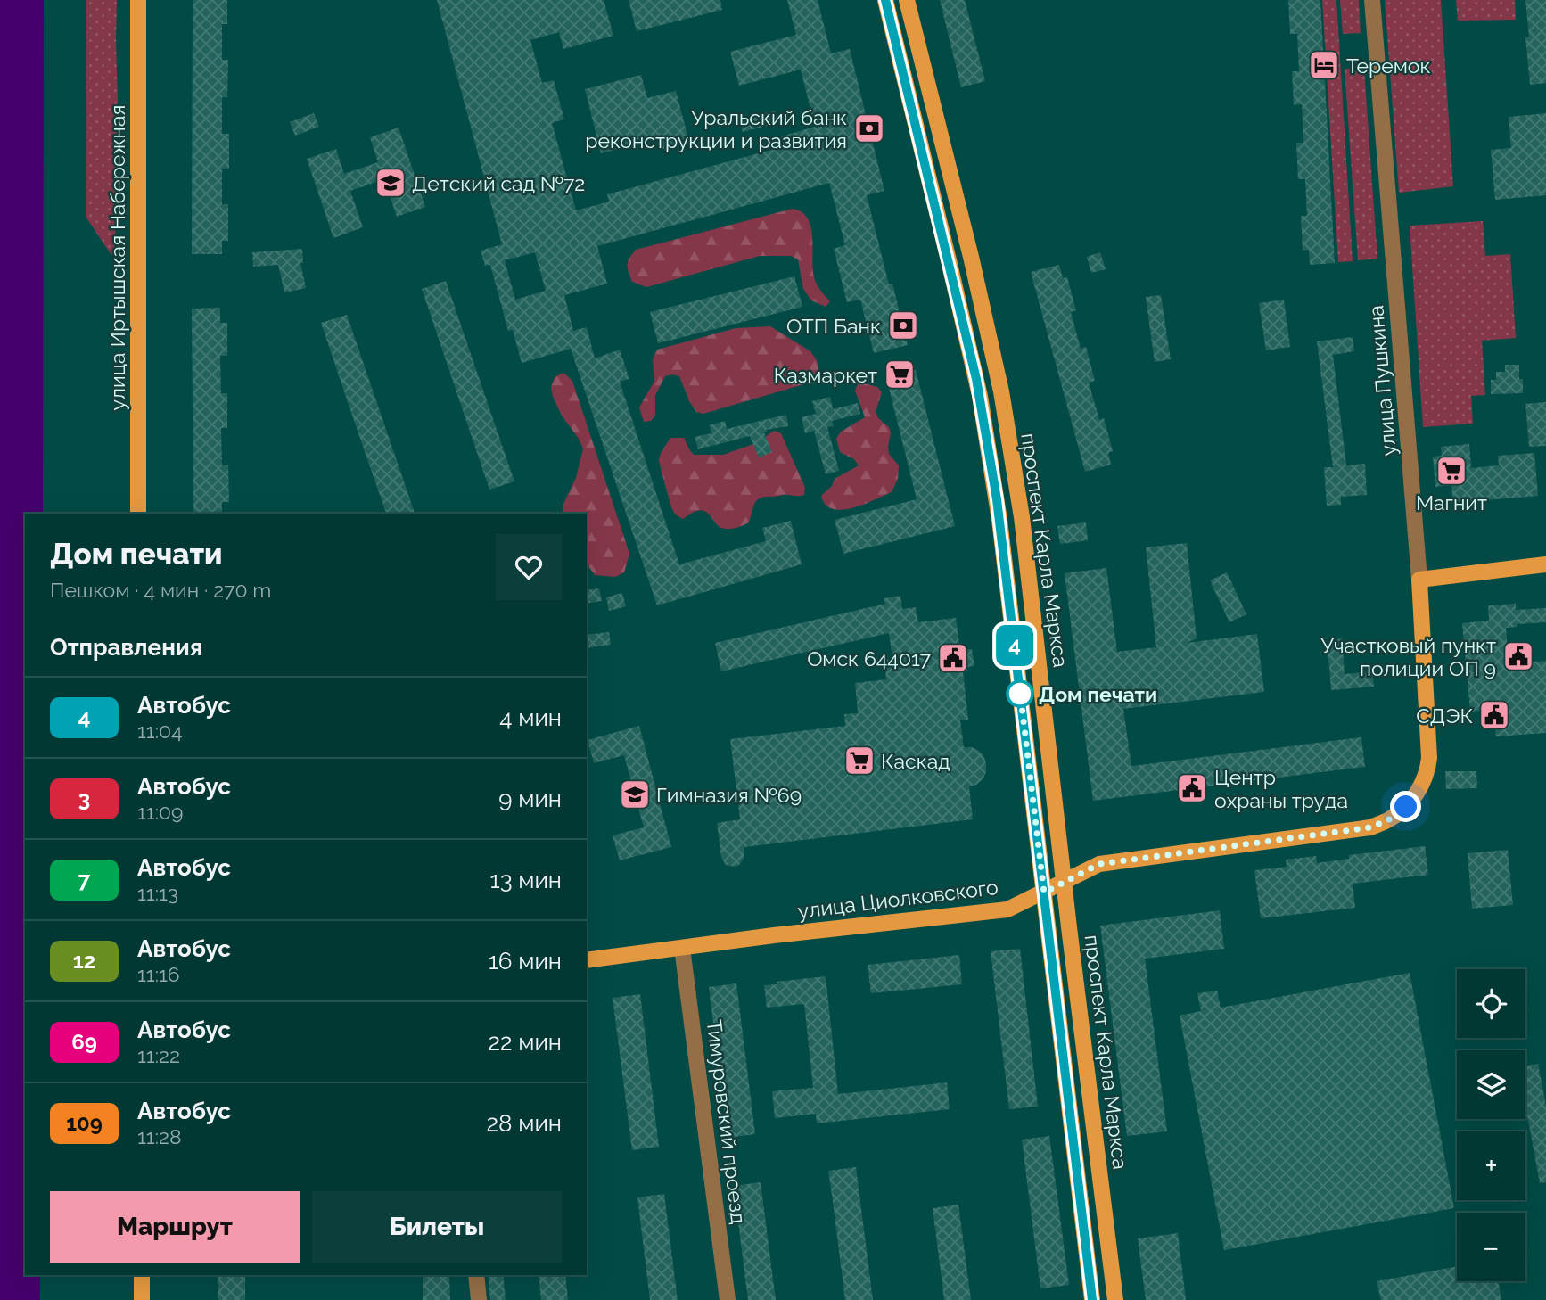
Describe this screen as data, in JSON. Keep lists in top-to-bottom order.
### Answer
{
  "streets": {
    "main road": [
      "улица Иртышская Набережная",
      "улица Пушкина",
      "проспект Карла Маркса",
      "улица Циолковского"
    ],
    "street": ["Тимуровский проезд"]
  },
  "crossings": [
    ["улица Пушкина", "улица Циолковского"],
    ["проспект Карла Маркса", "улица Циолковского"],
    ["улица Циолковского", "Тимуровский проезд"]
  ],
  "places": {
    "hotel": ["Теремок"],
    "bank": ["Уральский банк реконструкции и развития", "ОТП Банк"],
    "school or university": ["Детский сад №72", "Гимназия №69"],
    "supermarket": ["Казмаркет", "Магнит", "Каскад"],
    "public building": [
      "Участковый пункт полиции ОП 9",
      "Омск 644017",
      "СДЭК",
      "Центр охраны труда"
    ],
    "other": ["Дом печати"]
  },
  "lines": ["bus line 4"],
  "page": {
    "on_map": "4",
    "heading": [
      ["Дом печати", "Пешком · 4 мин · 270 m"],
      "Отправления"
    ],
    "list": [
      {
        "mark": "4",
        "name": "Автобус",
        "note": "11:04",
        "value": "4 мин"
      },
      {
        "mark": "3",
        "name": "Автобус",
        "note": "11:09",
        "value": "9 мин"
      },
      {
        "mark": "7",
        "name": "Автобус",
        "note": "11:13",
        "value": "13 мин"
      },
      {
        "mark": "12",
        "name": "Автобус",
        "note": "11:16",
        "value": "16 мин"
      },
      {
        "mark": "69",
        "name": "Автобус",
        "note": "11:22",
        "value": "22 мин"
      },
      {
        "mark": "109",
        "name": "Автобус",
        "note": "11:28",
        "value": "28 мин"
      }
    ],
    "map_buttons": ["+", "−"],
    "buttons": ["Маршрут", "Билеты"]
  }
}
